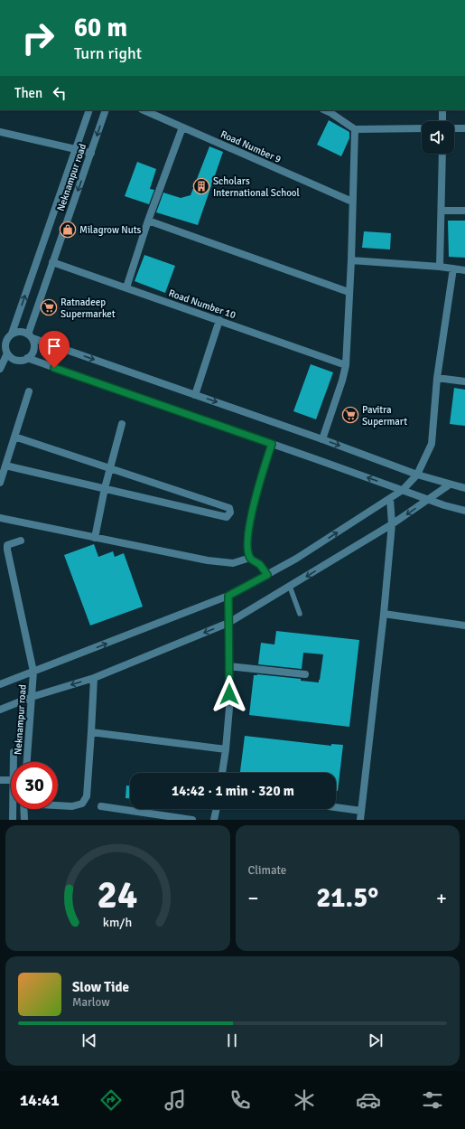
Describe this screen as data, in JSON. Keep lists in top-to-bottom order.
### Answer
{
  "streets": {
    "street": ["Road Number 9", "Neknampur road", "Road Number 10"]
  },
  "crossings": [
    ["Neknampur road", "Road Number 10"]
  ],
  "places": {
    "building": ["Scholars International School"],
    "shop": ["Milagrow Nuts"],
    "supermarket": ["Ratnadeep Supermarket", "Pavitra Supermart"]
  },
  "page": {
    "turn": ["60 m", "Turn right"],
    "then": "Then",
    "limit": "30",
    "trip": "14:42 · 1 min · 320 m",
    "tile": "Climate",
    "heat": ["−", "21.5°", "+"],
    "song": ["Slow Tide", "Marlow"],
    "tabs": "14:41",
    "gauge": ["24", "km/h"]
  }
}
